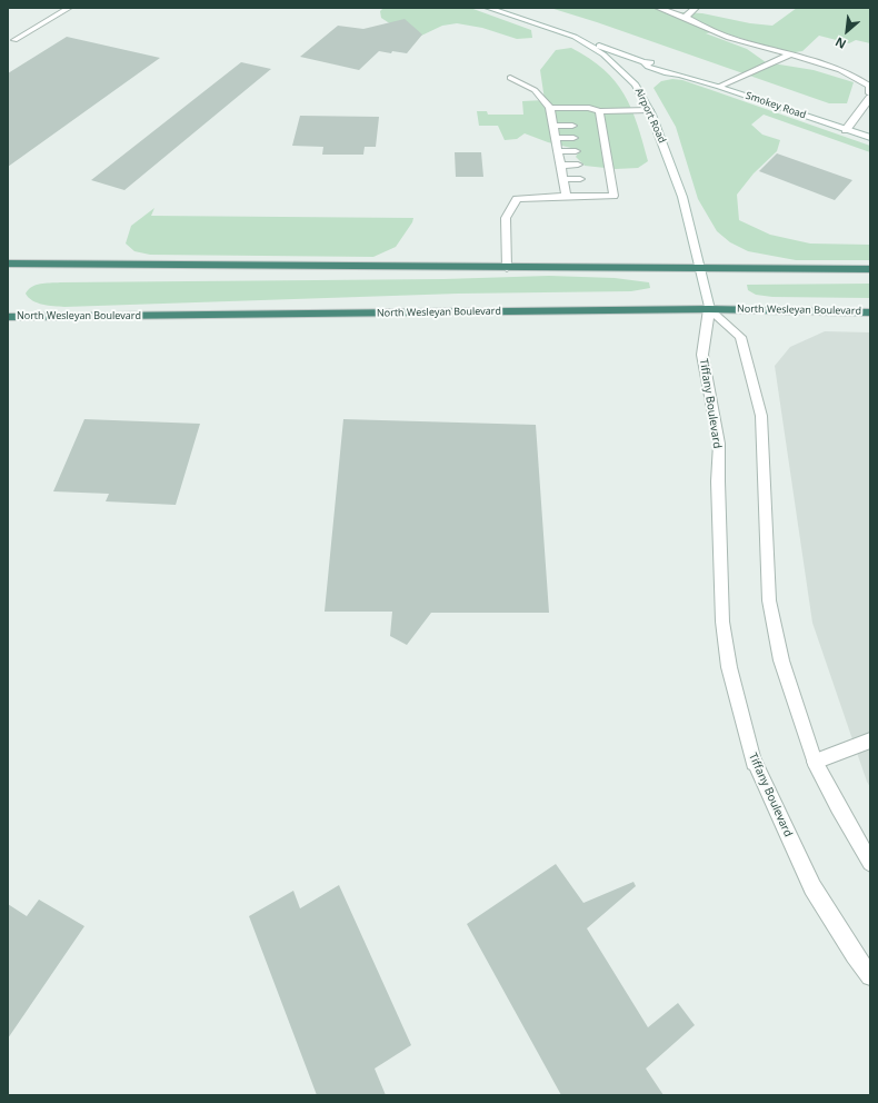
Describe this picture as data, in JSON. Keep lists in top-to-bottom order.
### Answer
{
  "streets": {
    "highway": ["North Wesleyan Boulevard"],
    "main road": ["Smokey Road", "Airport Road", "Tiffany Boulevard"]
  },
  "crossings": [
    ["Smokey Road", "Airport Road"],
    ["Airport Road", "North Wesleyan Boulevard"],
    ["Airport Road", "Tiffany Boulevard"],
    ["North Wesleyan Boulevard", "Tiffany Boulevard"]
  ],
  "north": "bottom left"
}
